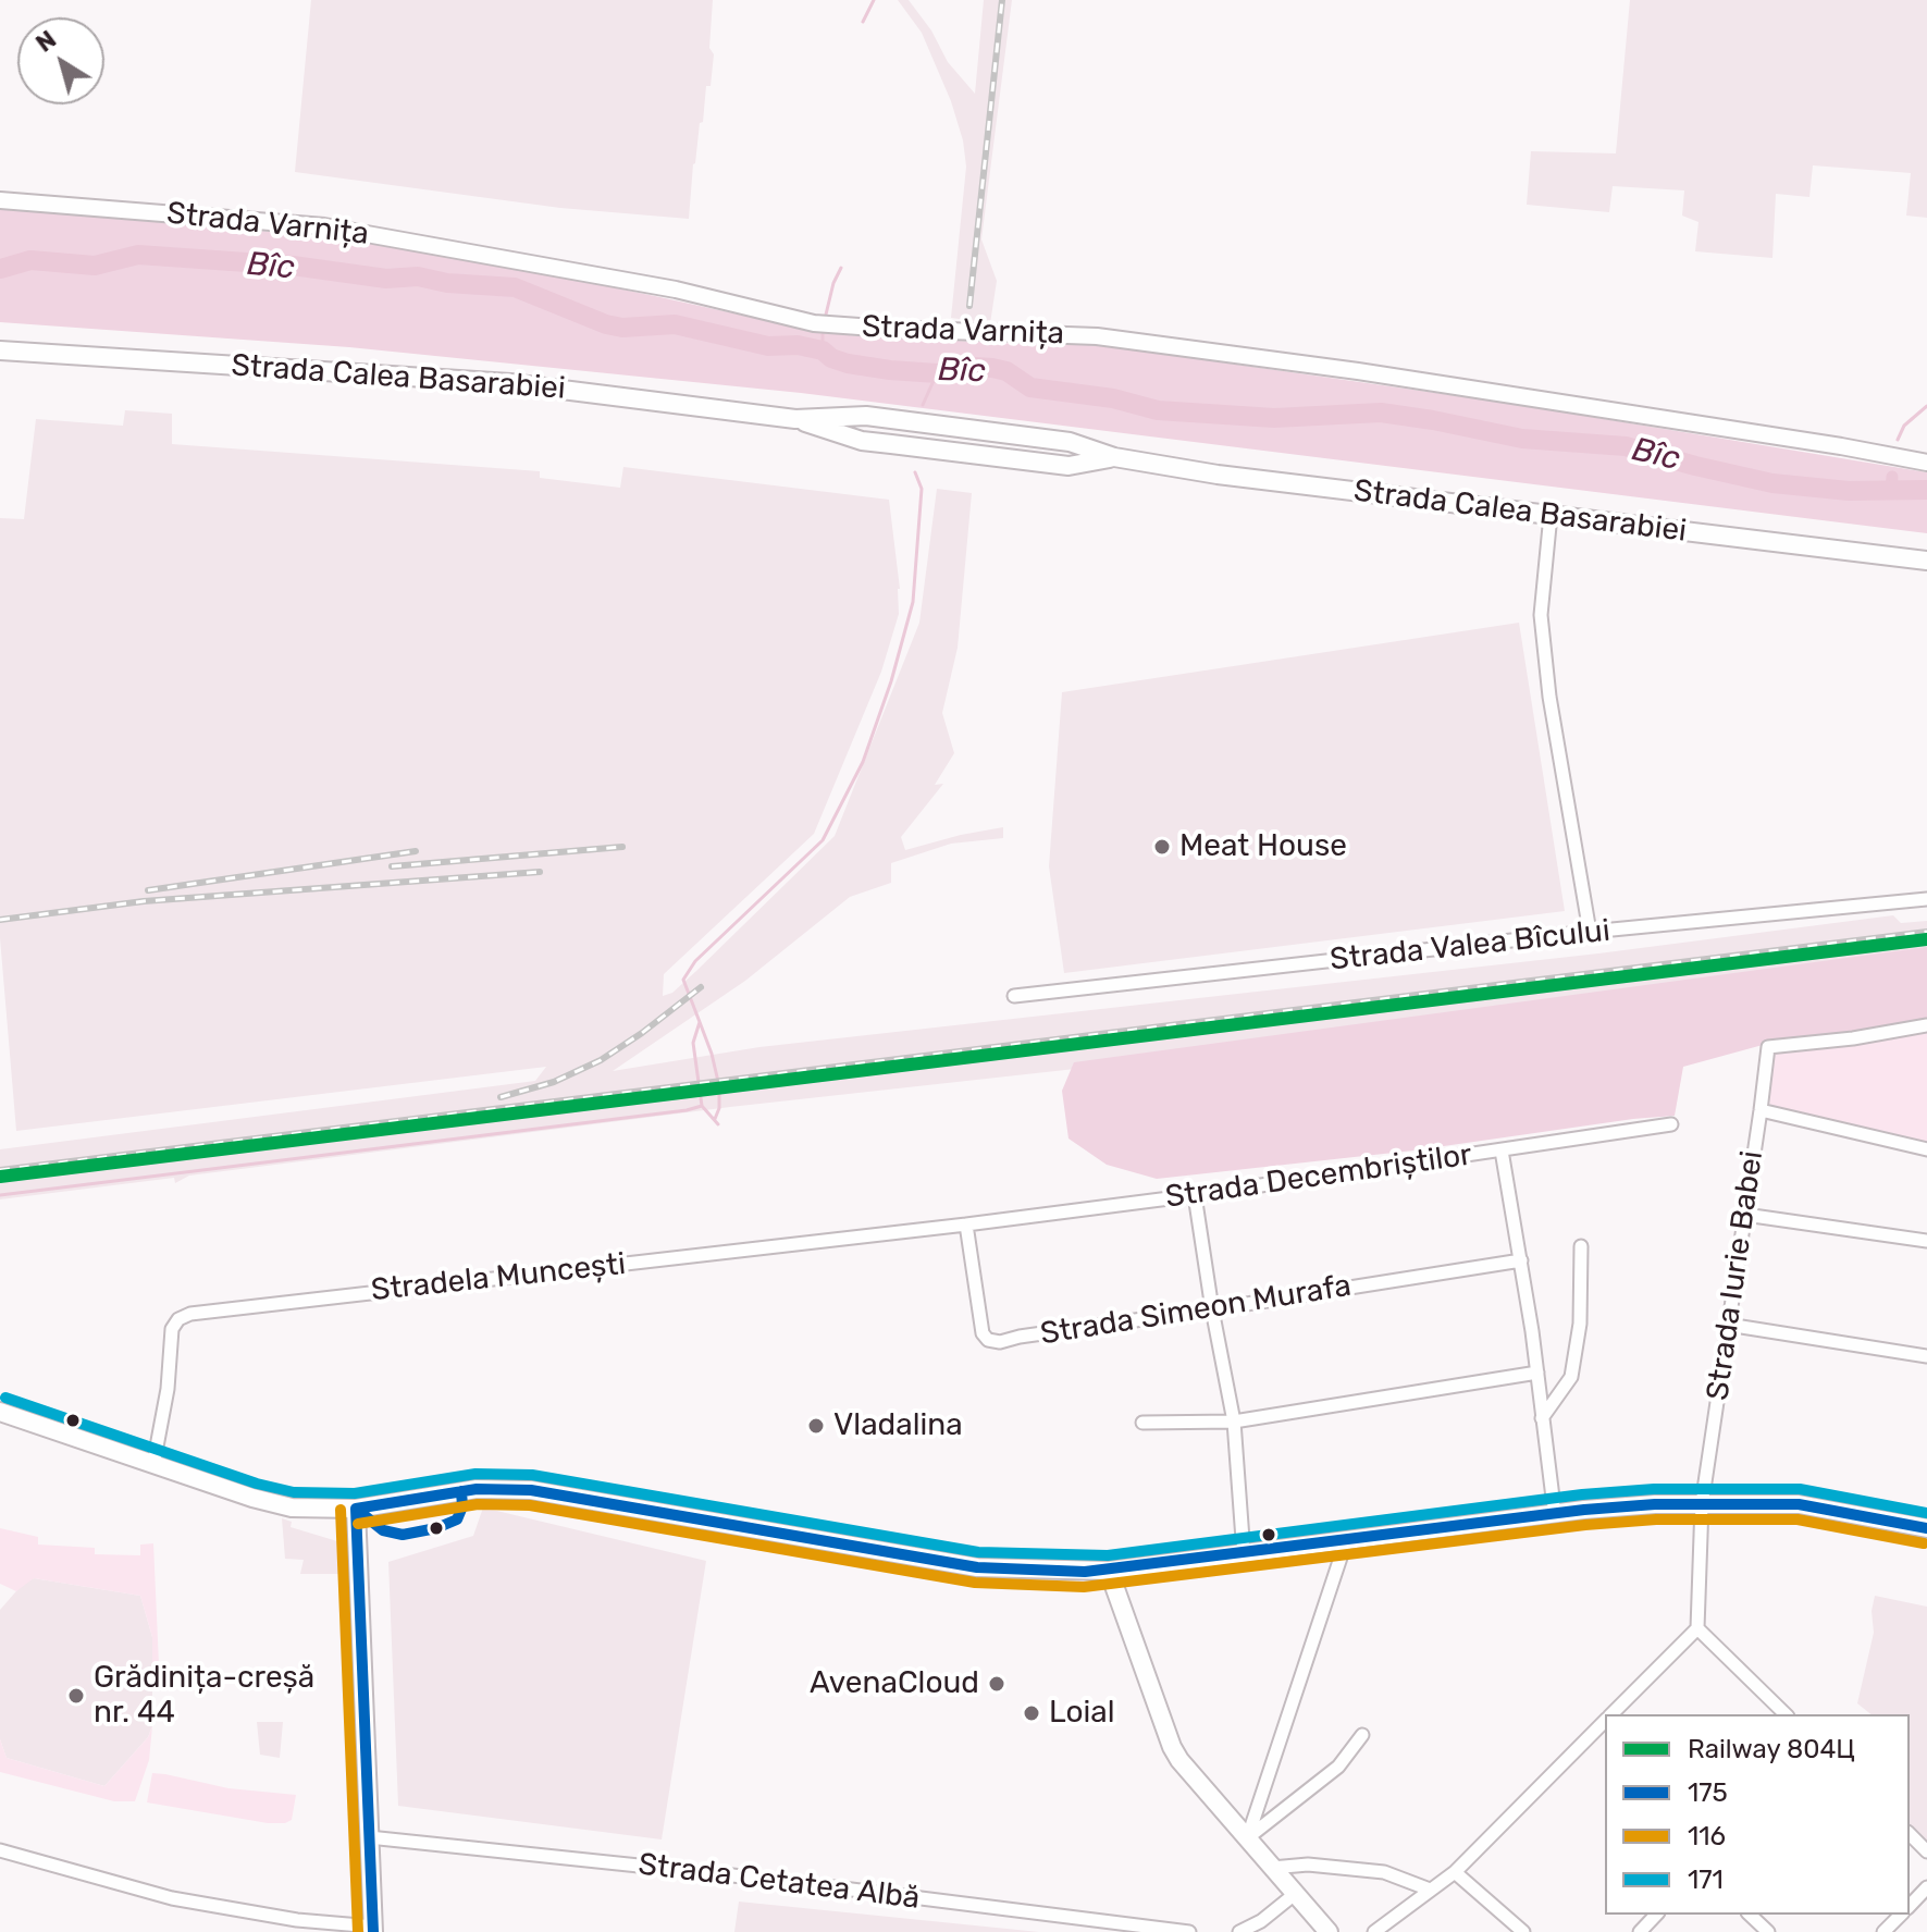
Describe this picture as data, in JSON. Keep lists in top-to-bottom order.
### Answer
{
  "streets": {
    "main road": ["Strada Calea Basarabiei"],
    "street": [
      "Strada Varnița",
      "Strada Valea Bîcului",
      "Strada Decembriștilor",
      "Strada Iurie Babei",
      "Stradela Muncești",
      "Strada Simeon Murafa",
      "Strada Cetatea Albă"
    ]
  },
  "crossings": [
    ["Strada Decembriștilor", "Stradela Muncești"],
    ["Strada Decembriștilor", "Strada Simeon Murafa"],
    ["Stradela Muncești", "Strada Simeon Murafa"]
  ],
  "water": ["Bîc"],
  "places": [
    "Meat House",
    "Vladalina",
    "AvenaCloud",
    "Grădinița-creșă nr. 44",
    "Loial"
  ],
  "lines": [
    "rail line 804Ц",
    "transit line 171",
    "transit line 175",
    "transit line 116"
  ],
  "legend": [
    "Railway 804Ц",
    "175",
    "116",
    "171"
  ],
  "north": "top left"
}
